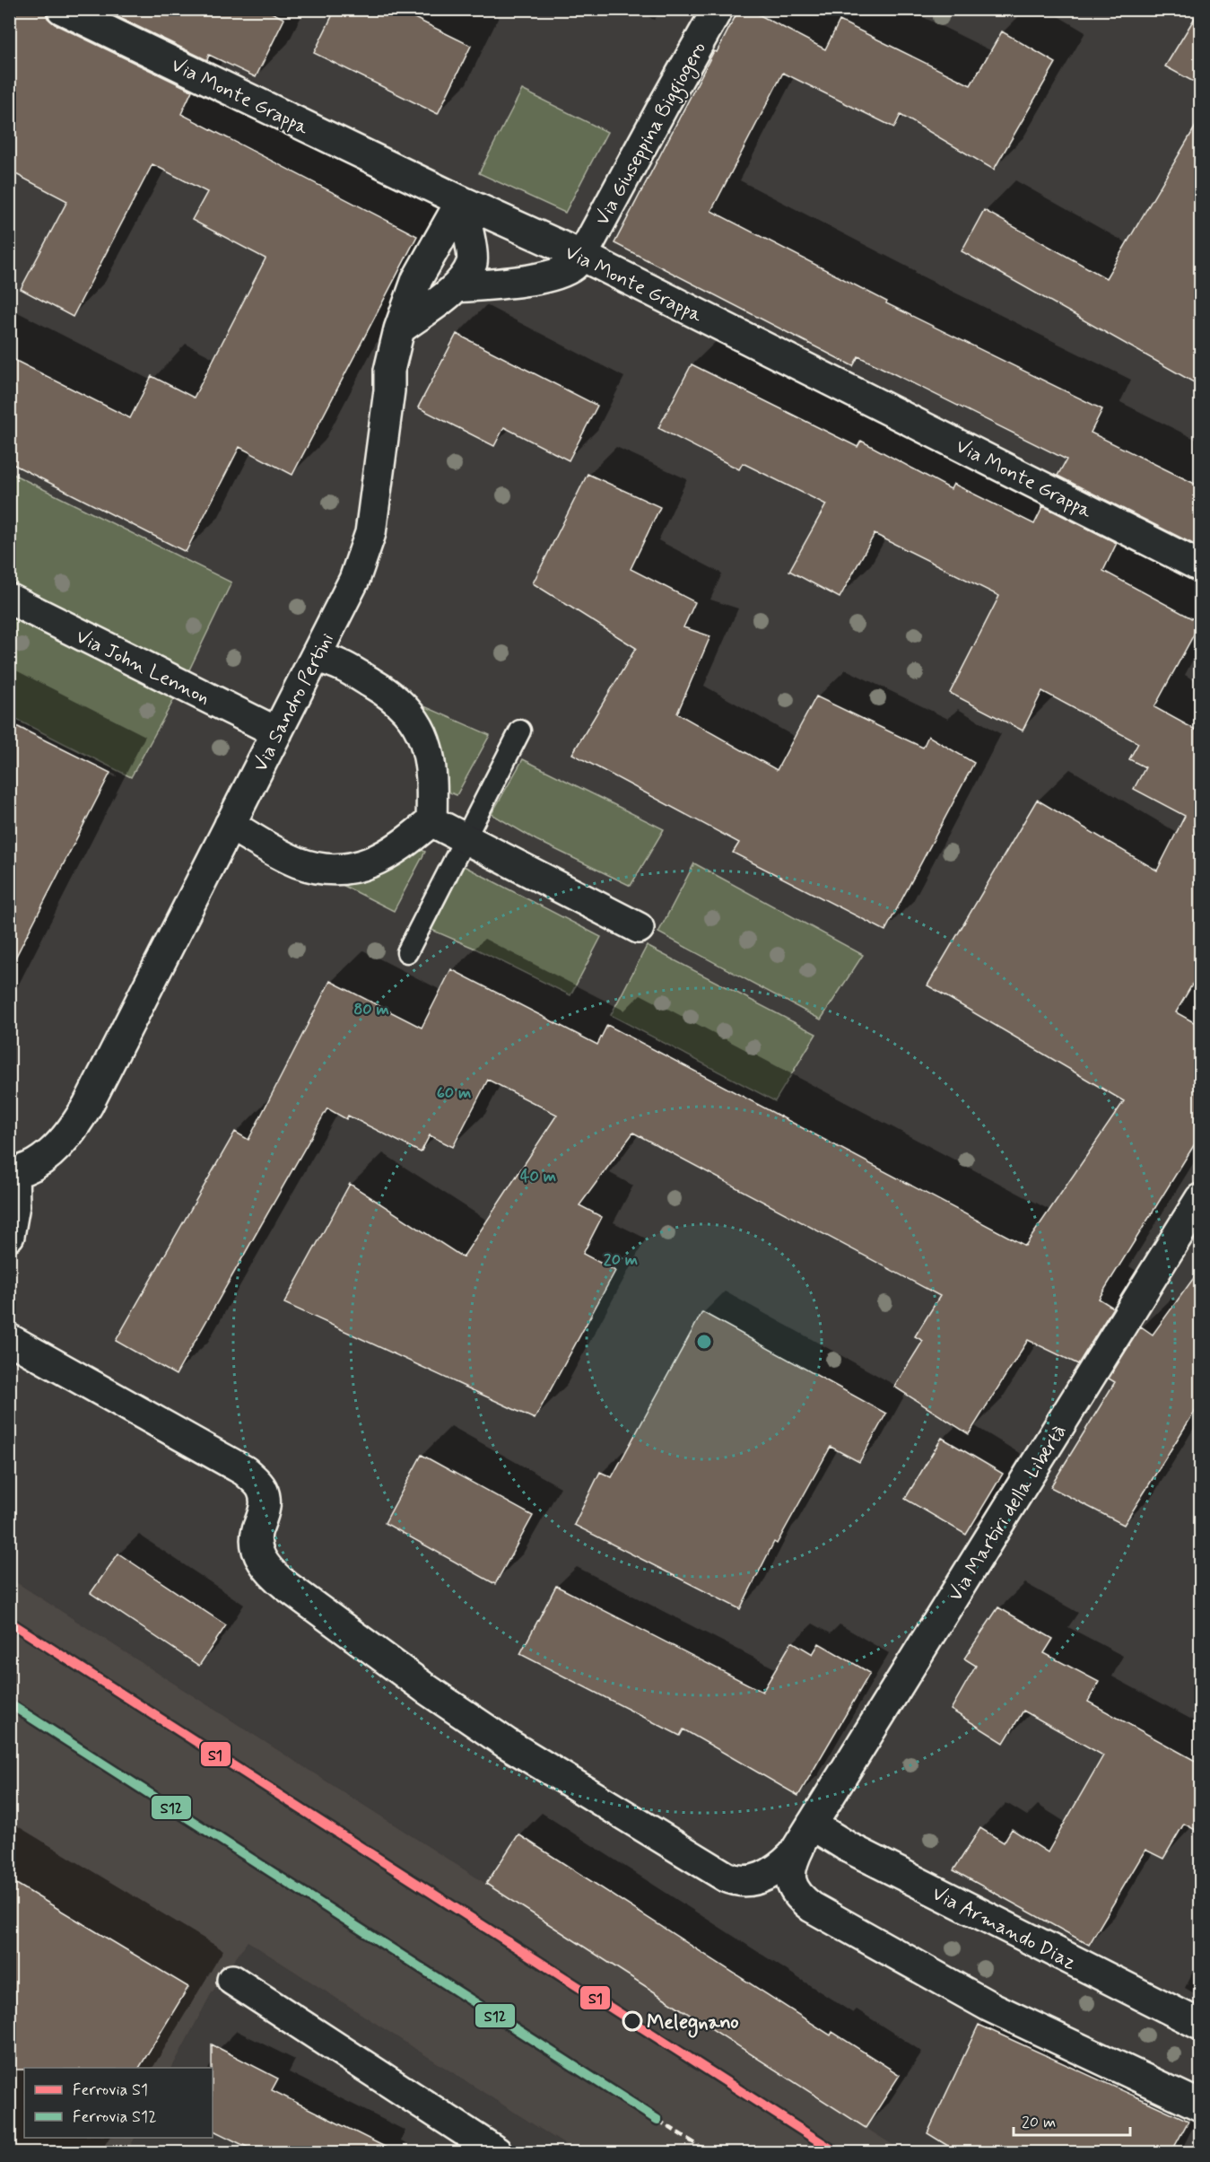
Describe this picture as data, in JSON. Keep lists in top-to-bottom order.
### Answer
{
  "streets": {
    "street": [
      "Via Monte Grappa",
      "Via Giuseppina Biggiogero",
      "Via John Lennon",
      "Via Sandro Pertini",
      "Via Martiri della Libertà",
      "Via Armando Diaz"
    ]
  },
  "crossings": [
    ["Via Monte Grappa", "Via Giuseppina Biggiogero"],
    ["Via Monte Grappa", "Via Sandro Pertini"],
    ["Via John Lennon", "Via Sandro Pertini"],
    ["Via Martiri della Libertà", "Via Armando Diaz"]
  ],
  "places": ["Melegnano"],
  "lines": ["rail line S1", "rail line S12"],
  "legend": ["Ferrovia S1", "Ferrovia S12"],
  "scale_bar": "20 m",
  "rings": [
    "80 m",
    "60 m",
    "40 m",
    "20 m"
  ]
}
